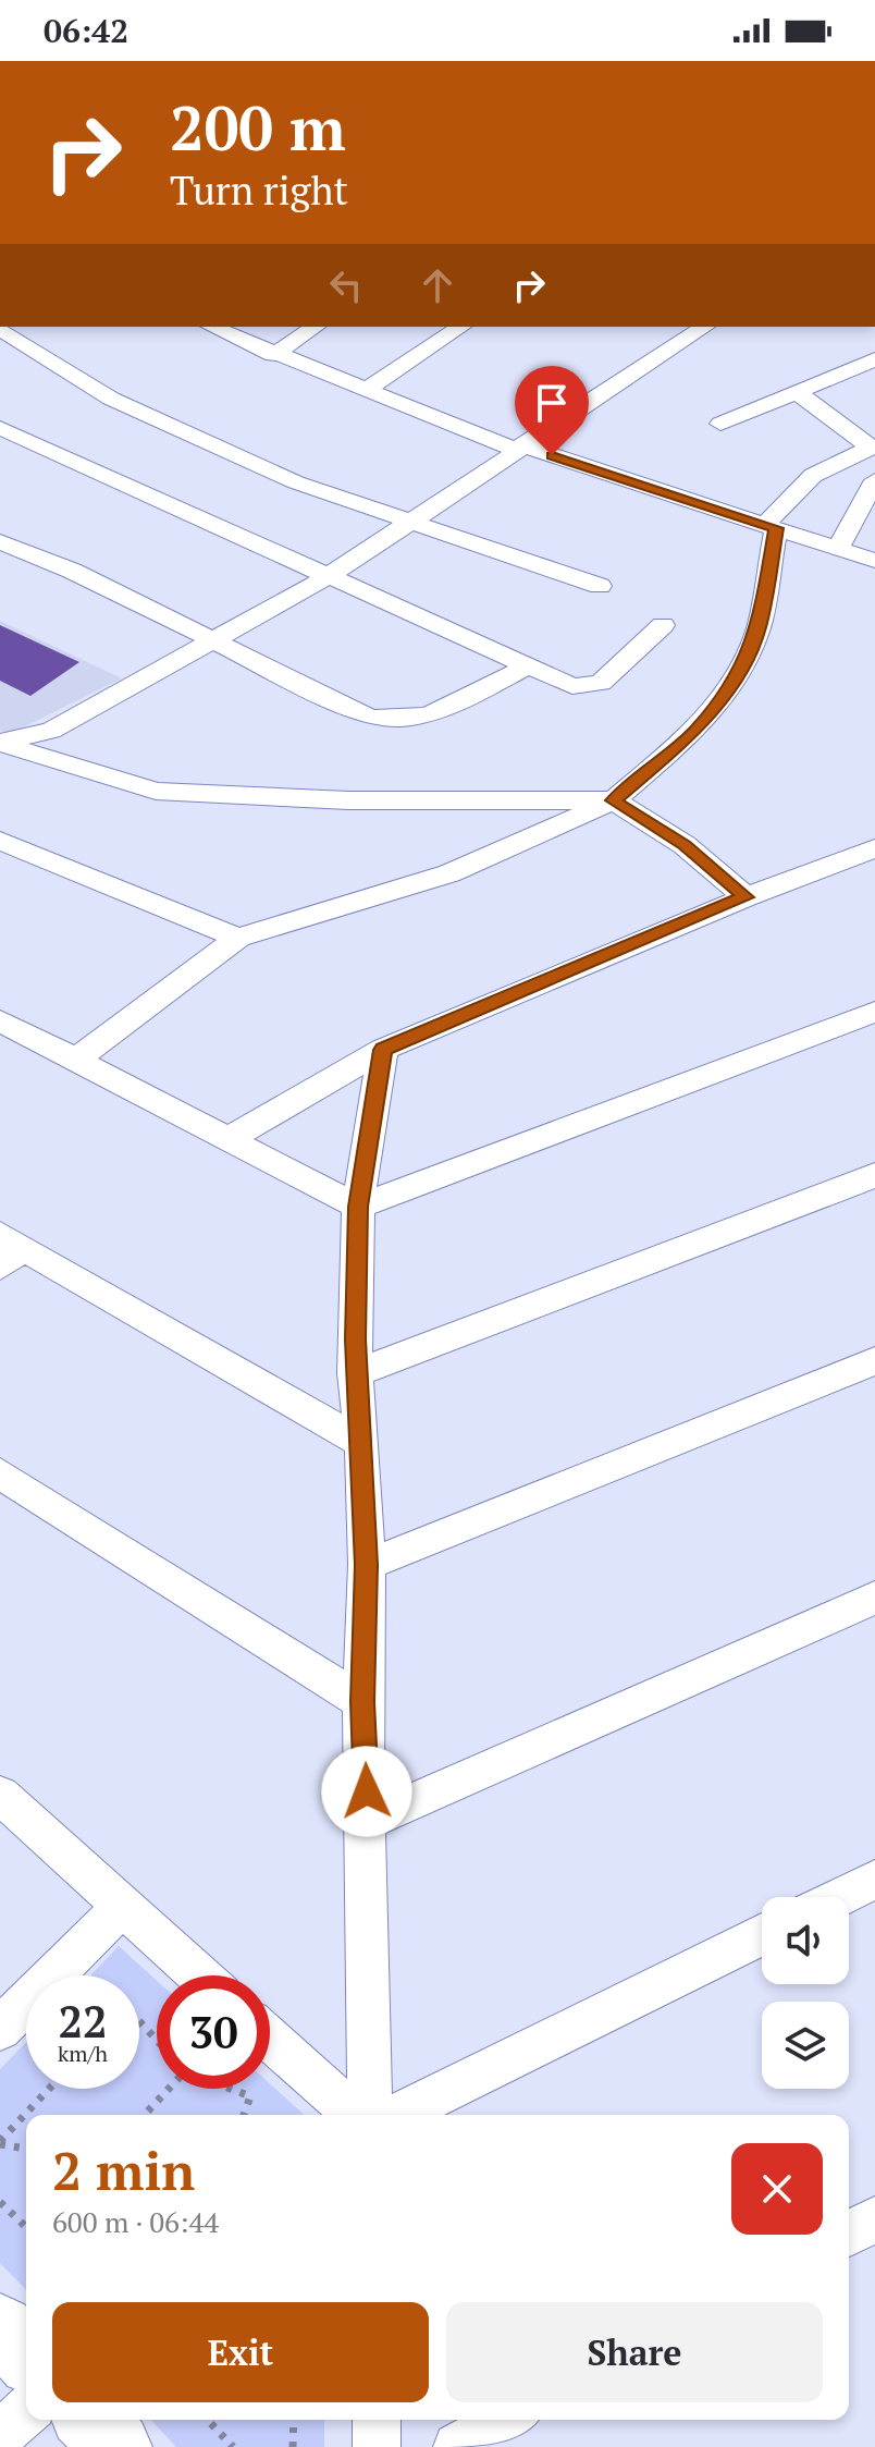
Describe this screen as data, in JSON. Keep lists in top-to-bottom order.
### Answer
{
  "page": {
    "status": "06:42",
    "turn": ["200 m", "Turn right"],
    "speed": "22 km/h",
    "limit": "30",
    "heading": ["2 min", "600 m · 06:44"],
    "buttons": ["Exit", "Share"]
  }
}
